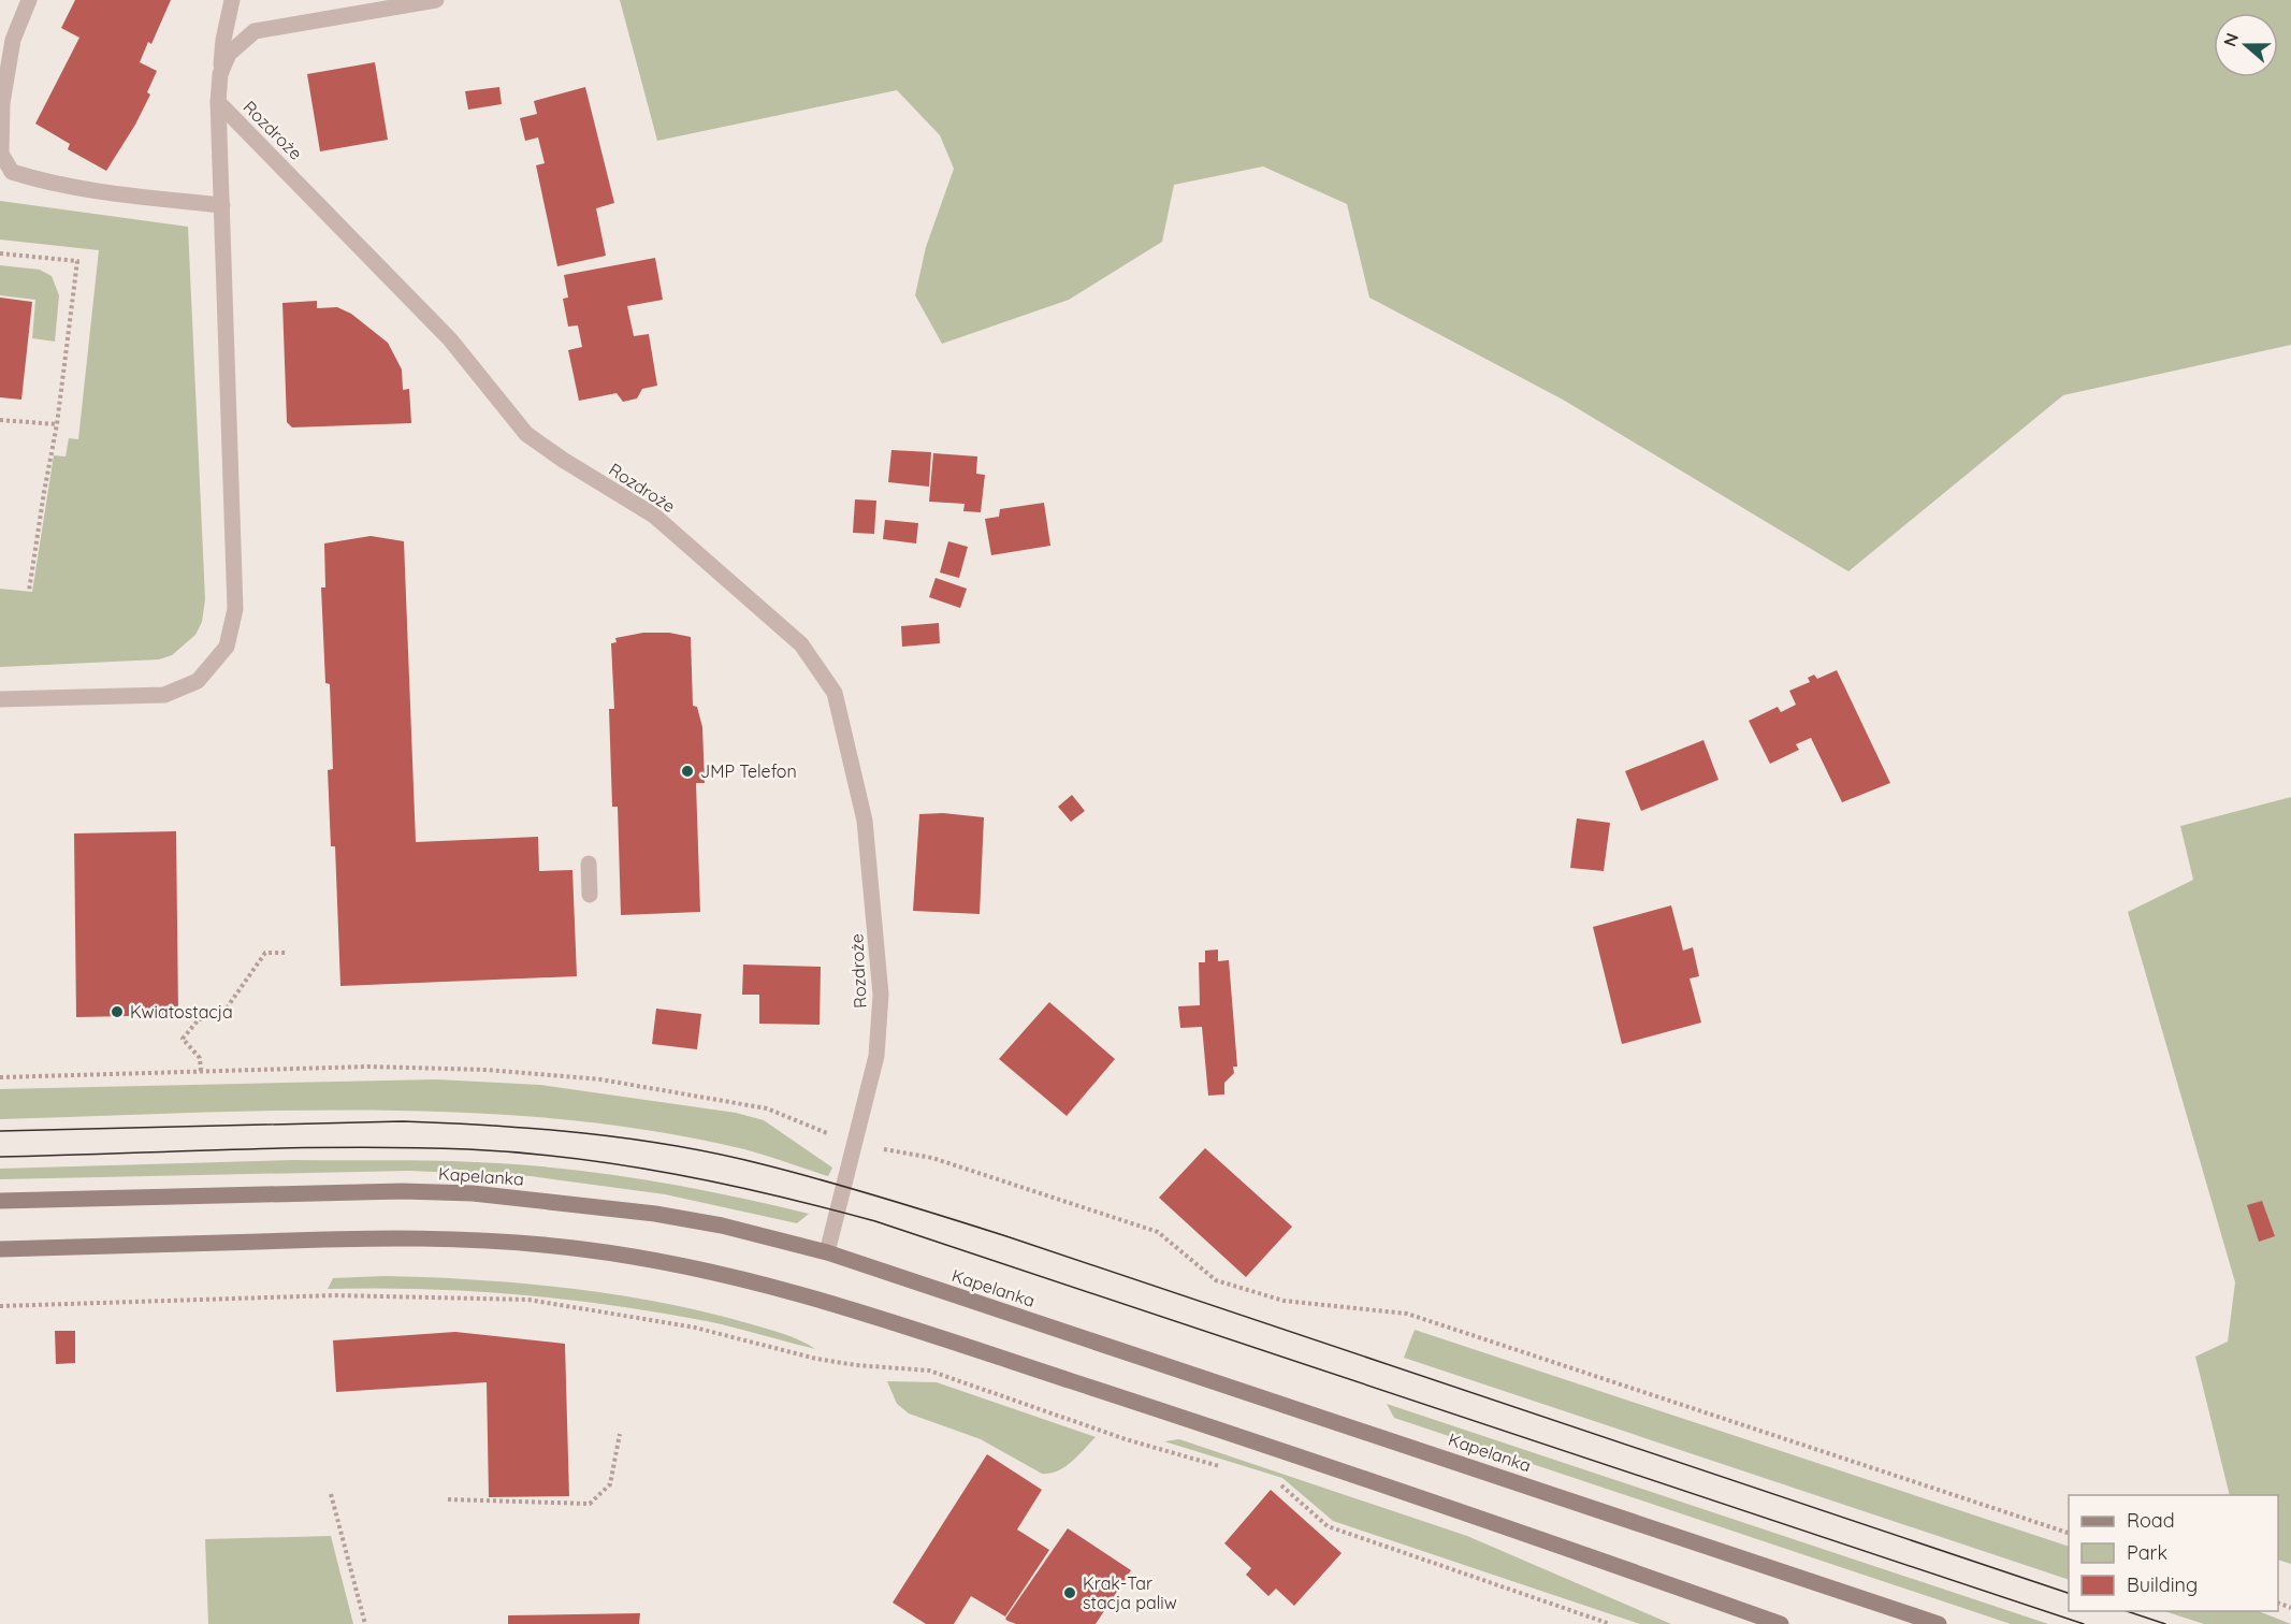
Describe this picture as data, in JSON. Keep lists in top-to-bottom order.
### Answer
{
  "streets": {
    "main road": ["Kapelanka"],
    "street": ["Rozdroże"]
  },
  "crossings": [
    ["Rozdroże", "Kapelanka"]
  ],
  "places": ["JMP Telefon", "Kwiatostacja", "Krak-Tar stacja paliw"],
  "legend": ["Road", "Park", "Building"],
  "north": "left"
}
